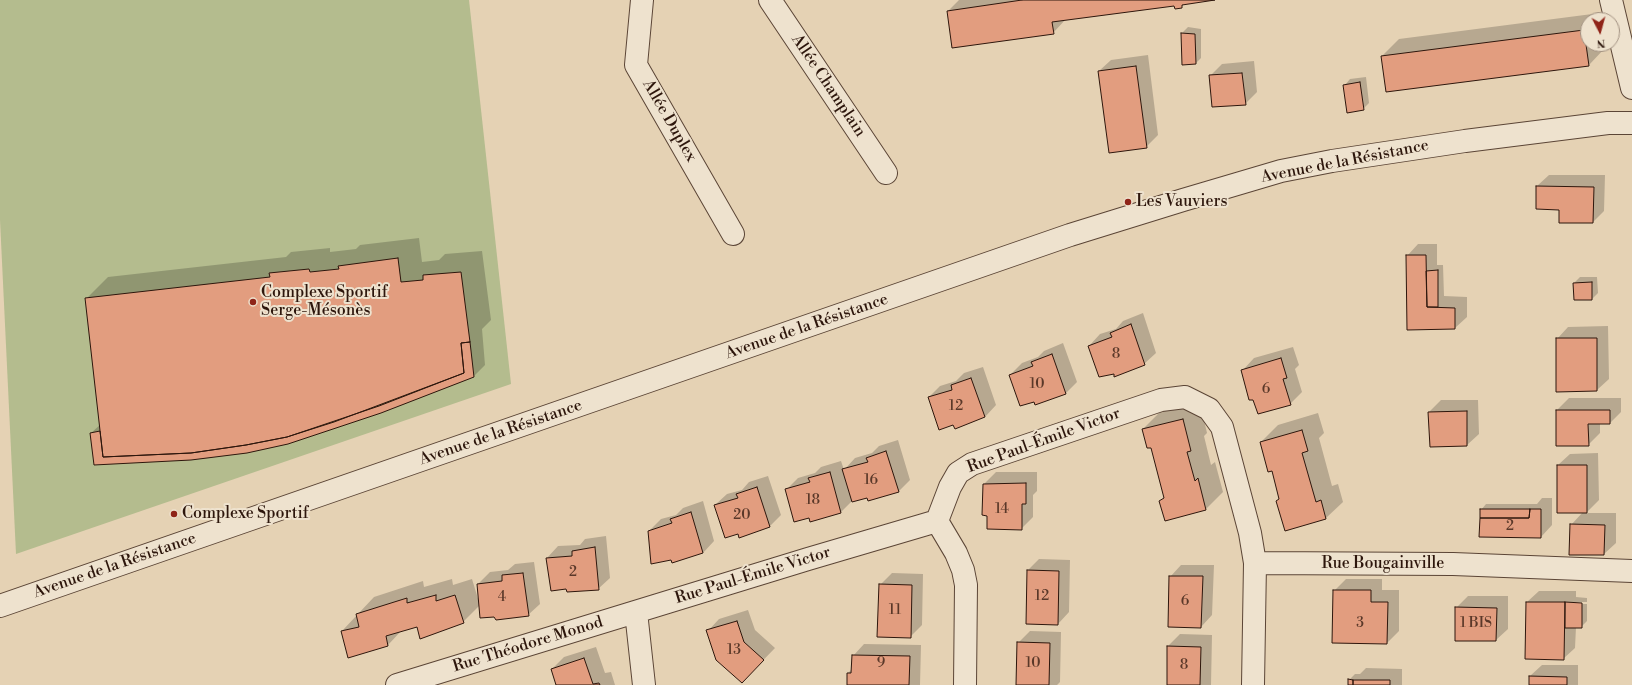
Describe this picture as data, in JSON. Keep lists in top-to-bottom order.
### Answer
{
  "streets": {
    "street": [
      "Allée Champlain",
      "Allée Duplex",
      "Avenue de la Résistance",
      "Rue Paul-Émile Victor",
      "Rue Bougainville",
      "Rue Théodore Monod"
    ]
  },
  "crossings": [
    ["Rue Paul-Émile Victor", "Rue Bougainville"],
    ["Rue Paul-Émile Victor", "Rue Théodore Monod"]
  ],
  "places": ["Les Vauviers", "Complexe Sportif Serge-Mésonès", "Complexe Sportif"],
  "house_numbers": [
    "8",
    "10",
    "6",
    "12",
    "16",
    "18",
    "14",
    "20",
    "2",
    "2",
    "12",
    "4",
    "6",
    "11",
    "3",
    "1 BIS",
    "13",
    "9",
    "10",
    "8"
  ],
  "north": "bottom"
}
